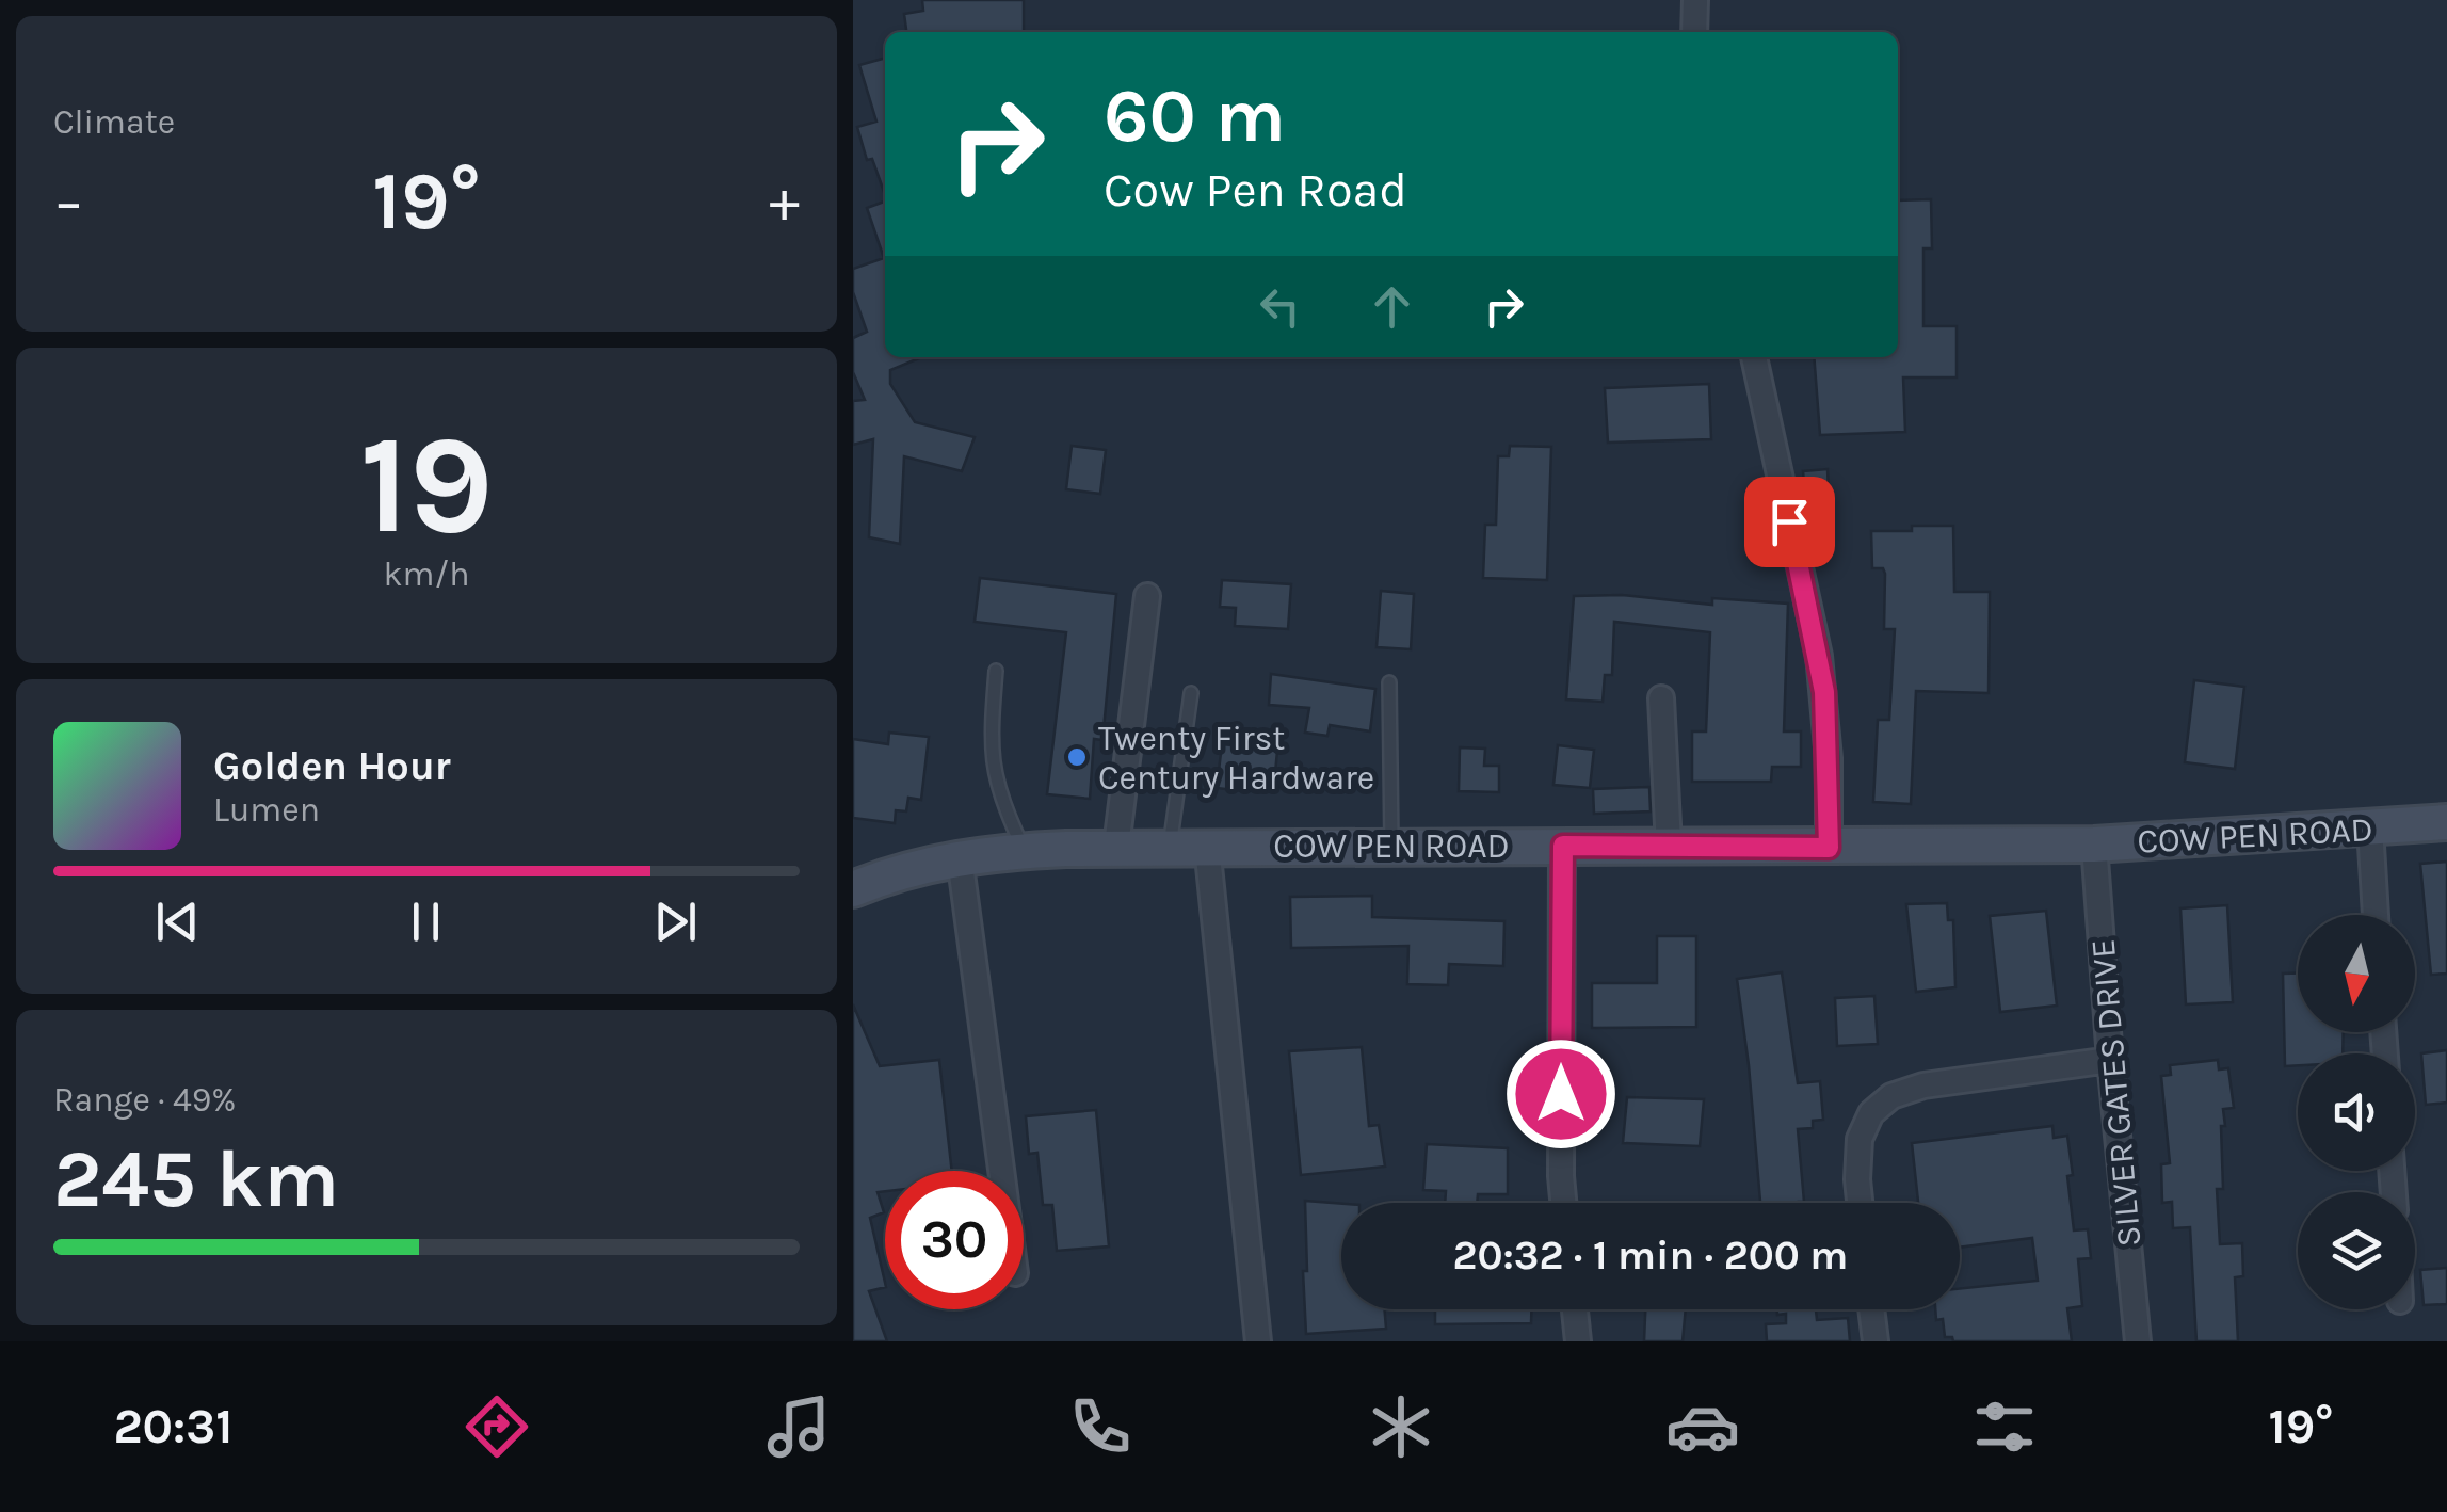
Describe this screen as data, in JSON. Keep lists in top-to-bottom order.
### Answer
{
  "streets": {
    "main road": ["COW PEN ROAD"],
    "street": ["SILVER GATES DRIVE"]
  },
  "crossings": [
    ["COW PEN ROAD", "SILVER GATES DRIVE"]
  ],
  "places": ["Twenty First Century Hardware"],
  "north": "bottom",
  "page": {
    "tile": [
      "Climate",
      ["19", "km/h"],
      ["Range · 49%", "245 km"]
    ],
    "turn": ["60 m", "Cow Pen Road"],
    "heat": ["−", "19°", "+"],
    "song": ["Golden Hour", "Lumen"],
    "limit": "30",
    "trip": "20:32 · 1 min · 200 m",
    "tabs": ["20:31", "19°"]
  }
}
